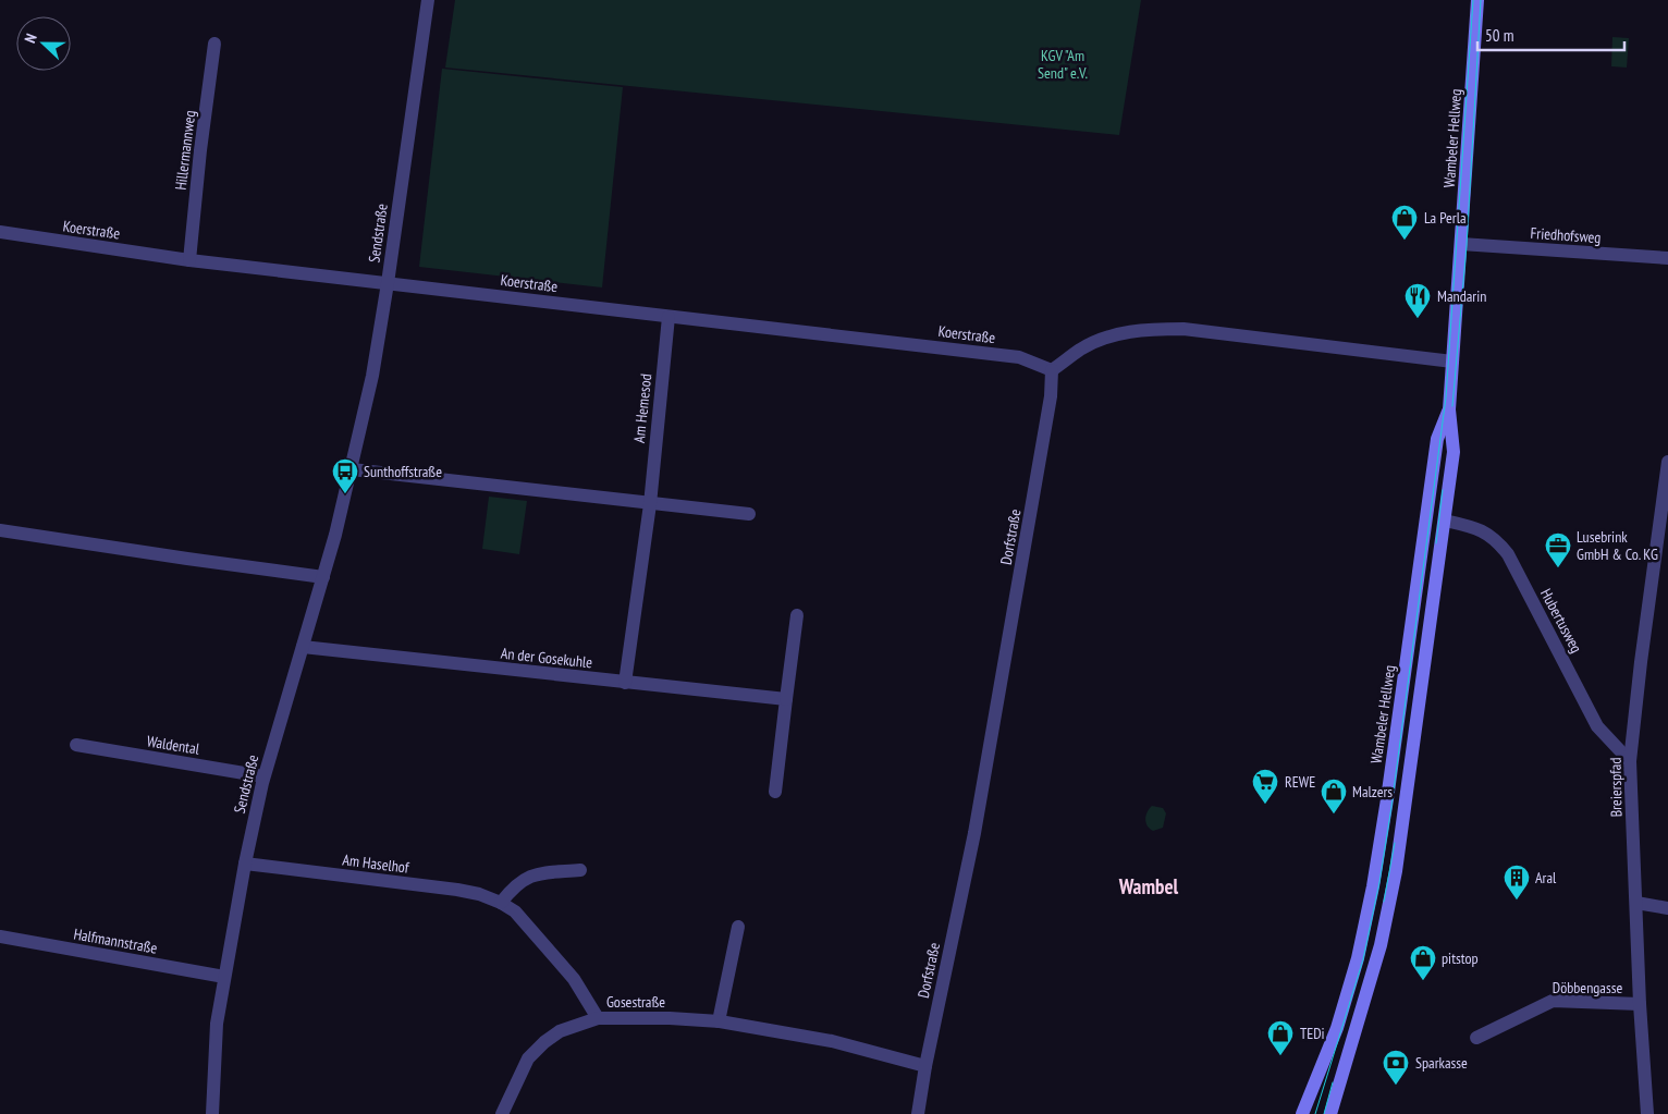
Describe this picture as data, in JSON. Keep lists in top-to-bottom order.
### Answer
{
  "streets": {
    "main road": ["Wambeler Hellweg"],
    "street": [
      "Hillermannweg",
      "Koerstraße",
      "Sendstraße",
      "Friedhofsweg",
      "Am Hemesod",
      "Dorfstraße",
      "Hubertusweg",
      "An der Gosekuhle",
      "Waldental",
      "Breierspfad",
      "Am Haselhof",
      "Halfmannstraße",
      "Döbbengasse",
      "Gosestraße"
    ]
  },
  "crossings": [
    ["Wambeler Hellweg", "Friedhofsweg"],
    ["Wambeler Hellweg", "Hubertusweg"],
    ["Hillermannweg", "Koerstraße"],
    ["Koerstraße", "Sendstraße"],
    ["Koerstraße", "Am Hemesod"],
    ["Koerstraße", "Dorfstraße"],
    ["Sendstraße", "An der Gosekuhle"],
    ["Sendstraße", "Waldental"],
    ["Sendstraße", "Am Haselhof"],
    ["Sendstraße", "Halfmannstraße"],
    ["Am Hemesod", "An der Gosekuhle"],
    ["Dorfstraße", "Gosestraße"],
    ["Hubertusweg", "Breierspfad"],
    ["Breierspfad", "Döbbengasse"],
    ["Am Haselhof", "Gosestraße"]
  ],
  "districts": ["Wambel"],
  "parks": ["KGV \"Am Send\" e.V."],
  "places": {
    "shop": [
      "La Perla",
      "Malzers",
      "pitstop",
      "TEDi"
    ],
    "restaurant": ["Mandarin"],
    "bus stop": ["Sunthoffstraße"],
    "office": ["Lusebrink GmbH & Co. KG"],
    "supermarket": ["REWE"],
    "building": ["Aral"],
    "bank": ["Sparkasse"]
  },
  "scale_bar": "50 m",
  "north": "left"
}
